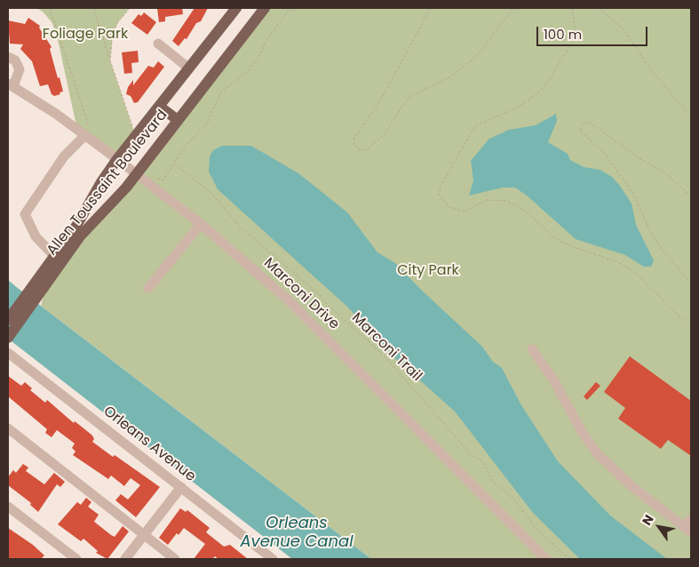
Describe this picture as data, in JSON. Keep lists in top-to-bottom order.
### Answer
{
  "streets": {
    "main road": ["Allen Toussaint Boulevard"],
    "street": ["Marconi Drive", "Orleans Avenue"],
    "path": ["Marconi Trail"]
  },
  "crossings": [
    ["Allen Toussaint Boulevard", "Marconi Drive"]
  ],
  "water": ["Orleans Avenue Canal"],
  "parks": ["Foliage Park", "City Park"],
  "scale_bar": "100 m",
  "north": "top left"
}
